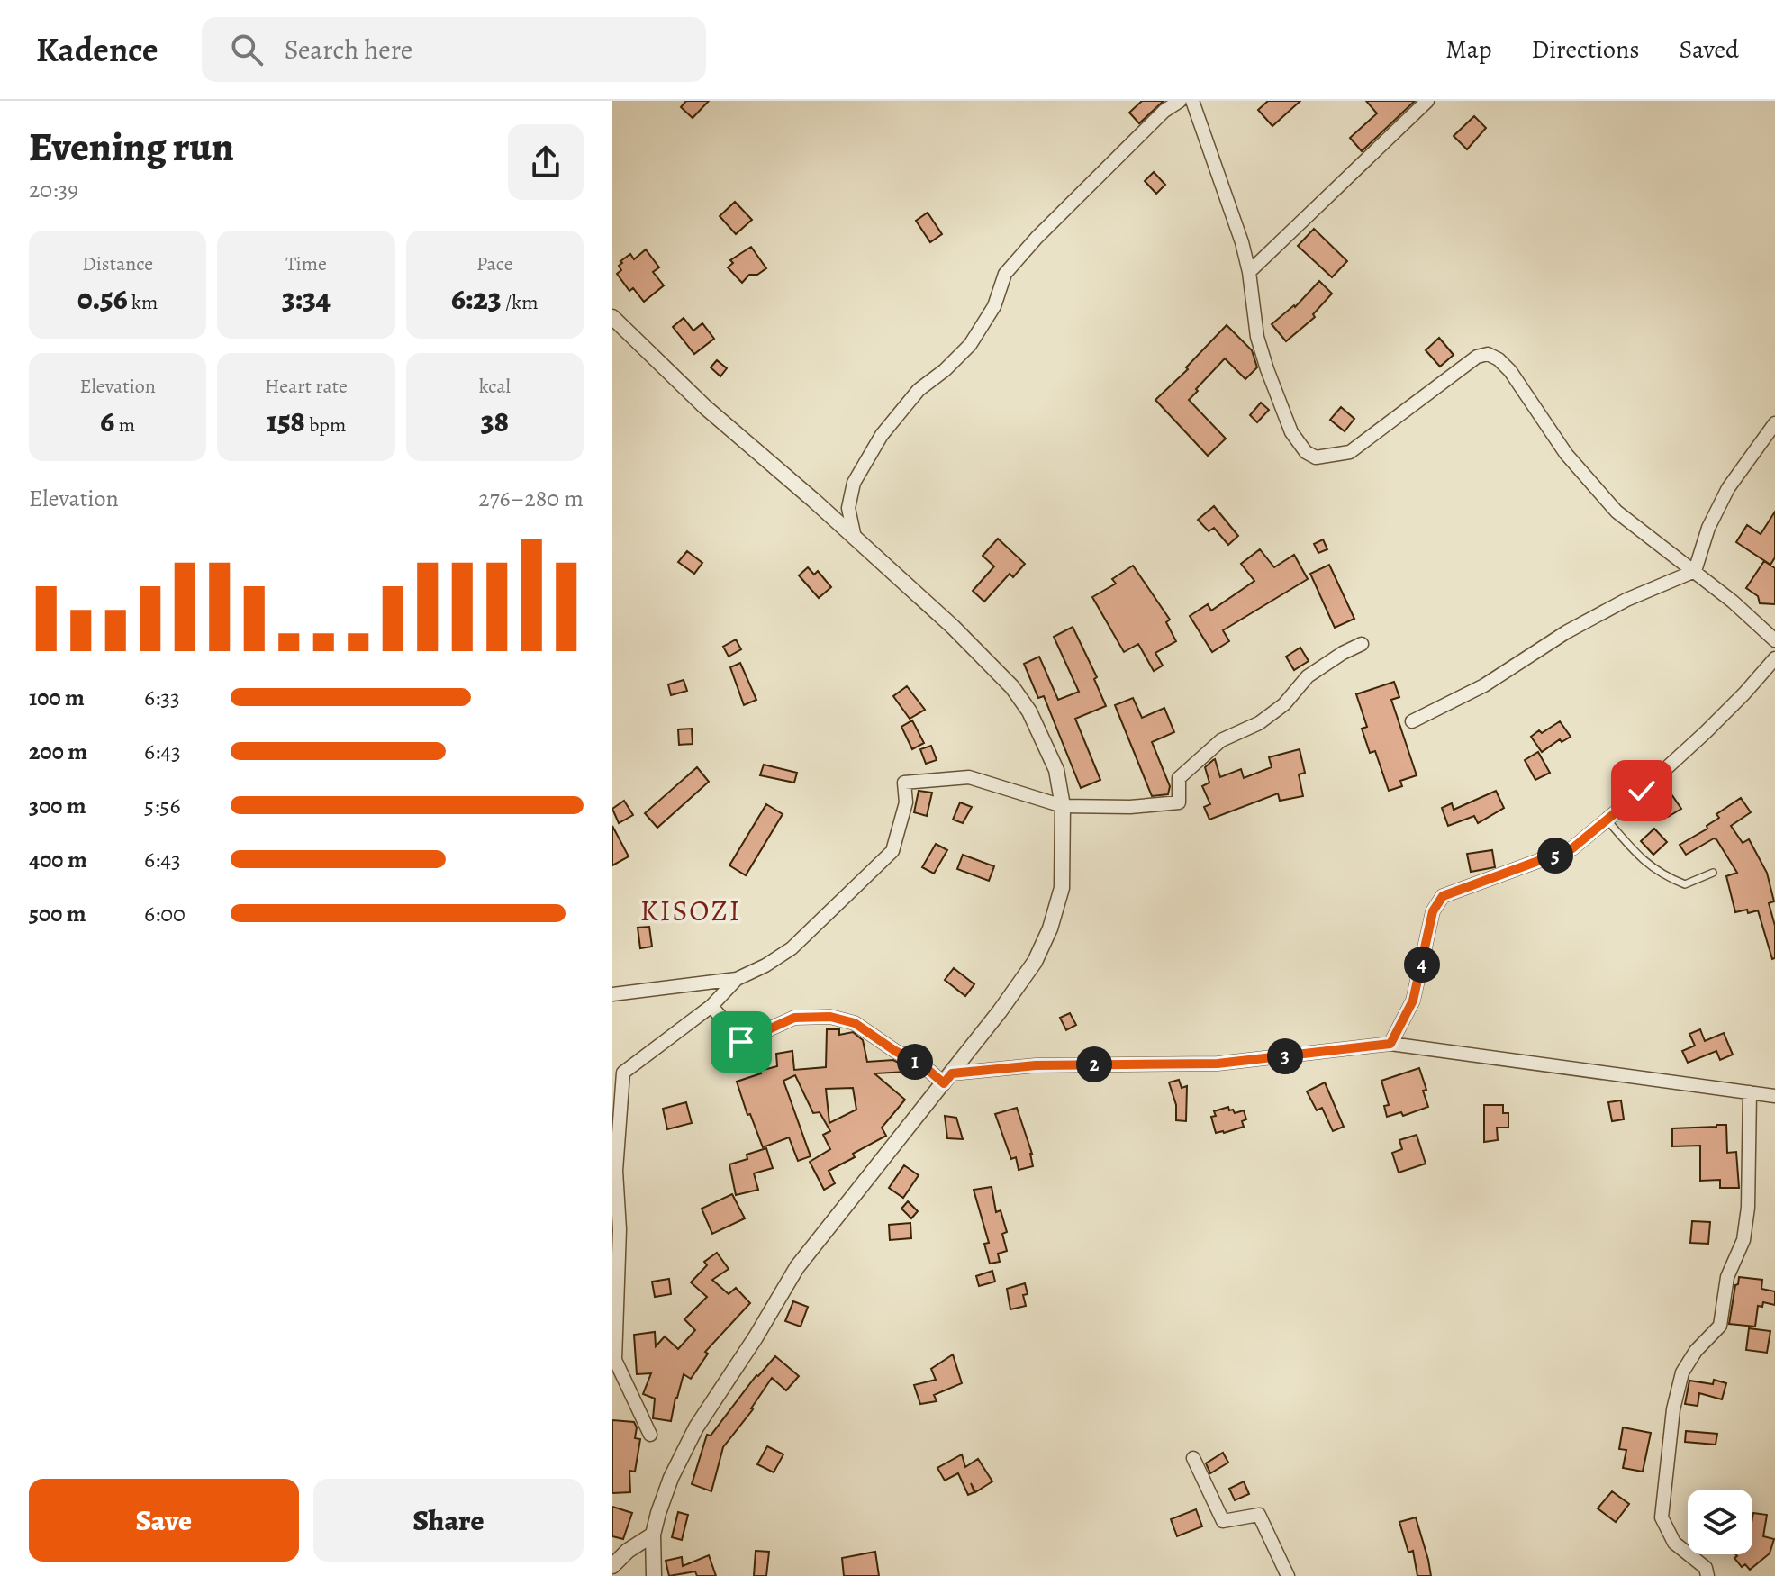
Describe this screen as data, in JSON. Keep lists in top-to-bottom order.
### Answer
{
  "districts": ["KISOZI"],
  "page": {
    "header": "Kadence",
    "search": "Search here",
    "nav": ["Map", "Directions", "Saved"],
    "heading": ["Evening run", "20:39"],
    "stats": [
      ["Distance", "0.56 km"],
      ["Time", "3:34"],
      ["Pace", "6:23 /km"],
      ["Elevation", "6 m"],
      ["Heart rate", "158 bpm"],
      ["kcal", "38"]
    ],
    "chart": ["Elevation", "276–280 m"],
    "list": [
      {
        "name": "100 m",
        "note": "6:33"
      },
      {
        "name": "200 m",
        "note": "6:43"
      },
      {
        "name": "300 m",
        "note": "5:56"
      },
      {
        "name": "400 m",
        "note": "6:43"
      },
      {
        "name": "500 m",
        "note": "6:00"
      }
    ],
    "pins": [
      "5",
      "4",
      "3",
      "1",
      "2"
    ],
    "buttons": ["Save", "Share"]
  }
}
